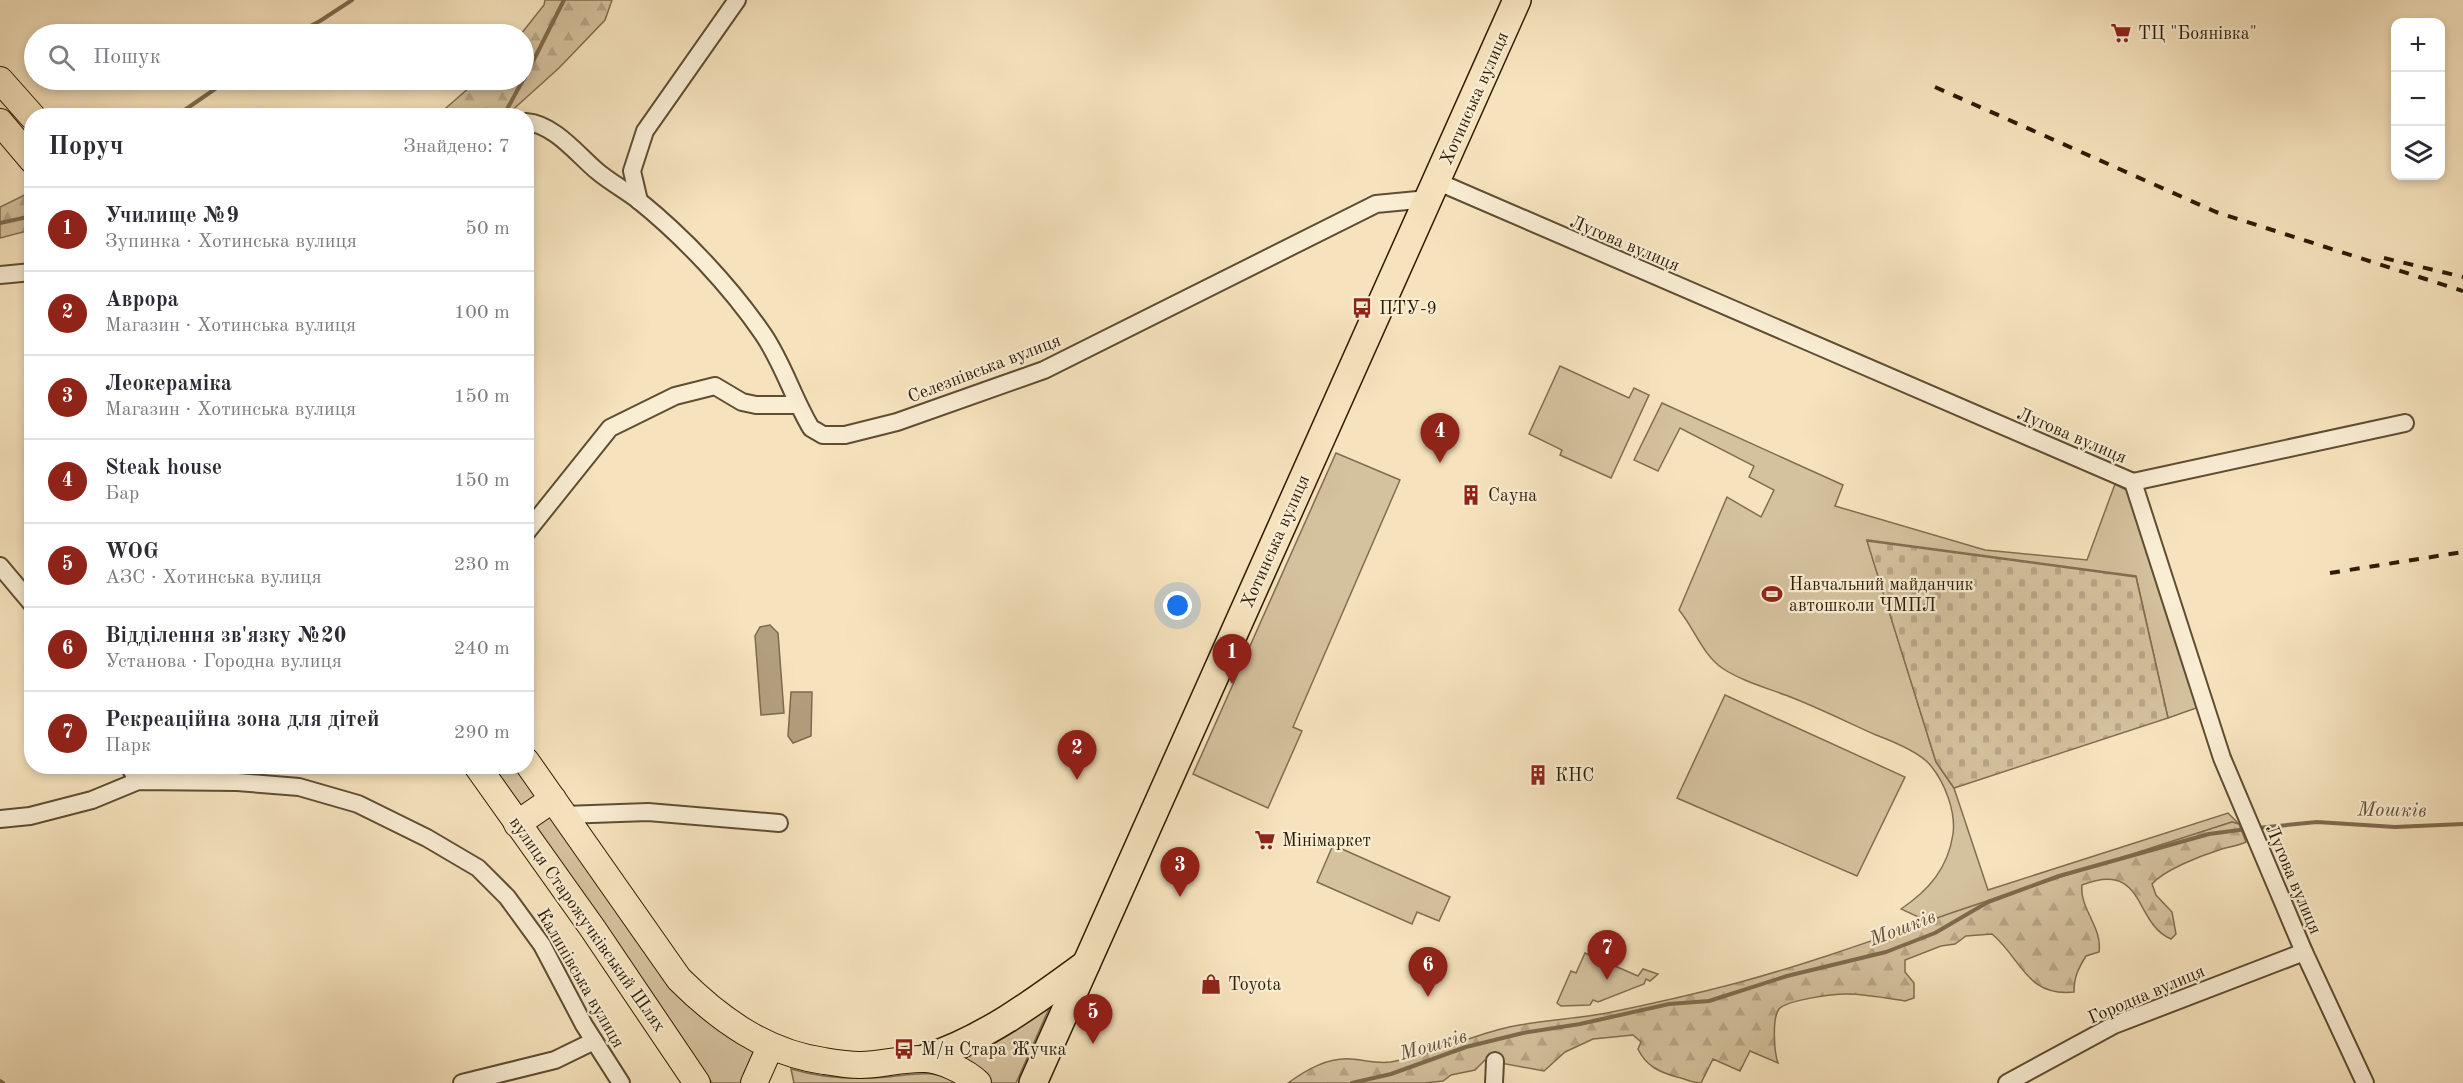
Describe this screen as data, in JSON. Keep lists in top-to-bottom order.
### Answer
{
  "streets": {
    "highway": ["Хотинська вулиця"],
    "main road": ["вулиця Старожучківський Шлях"],
    "street": [
      "Лугова вулиця",
      "Селезнівська вулиця",
      "Калинівська вулиця",
      "Городна вулиця"
    ]
  },
  "crossings": [
    ["Хотинська вулиця", "Лугова вулиця"],
    ["Хотинська вулиця", "Селезнівська вулиця"],
    ["Лугова вулиця", "Селезнівська вулиця"],
    ["Лугова вулиця", "Городна вулиця"]
  ],
  "water": ["Мошків"],
  "places": {
    "supermarket": ["ТЦ \"Боянівка\"", "Мінімаркет"],
    "bus stop": ["ПТУ-9", "М/н Стара Жучка"],
    "building": ["Сауна", "КНС"],
    "sports": ["Навчальний майданчик автошколи ЧМПЛ"],
    "shop": ["Toyota"]
  },
  "page": {
    "map_buttons": ["+", "−"],
    "search": "Пошук",
    "heading": ["Поруч", "Знайдено: 7"],
    "list": [
      {
        "mark": "1",
        "name": "Училище №9",
        "note": "Зупинка · Хотинська вулиця",
        "value": "50 m"
      },
      {
        "mark": "2",
        "name": "Аврора",
        "note": "Магазин · Хотинська вулиця",
        "value": "100 m"
      },
      {
        "mark": "3",
        "name": "Леокераміка",
        "note": "Магазин · Хотинська вулиця",
        "value": "150 m"
      },
      {
        "mark": "4",
        "name": "Steak house",
        "note": "Бар",
        "value": "150 m"
      },
      {
        "mark": "5",
        "name": "WOG",
        "note": "АЗС · Хотинська вулиця",
        "value": "230 m"
      },
      {
        "mark": "6",
        "name": "Відділення зв'язку №20",
        "note": "Установа · Городна вулиця",
        "value": "240 m"
      },
      {
        "mark": "7",
        "name": "Рекреаційна зона для дітей",
        "note": "Парк",
        "value": "290 m"
      }
    ],
    "pins": [
      "4",
      "1",
      "2",
      "3",
      "7",
      "6",
      "5"
    ]
  }
}
